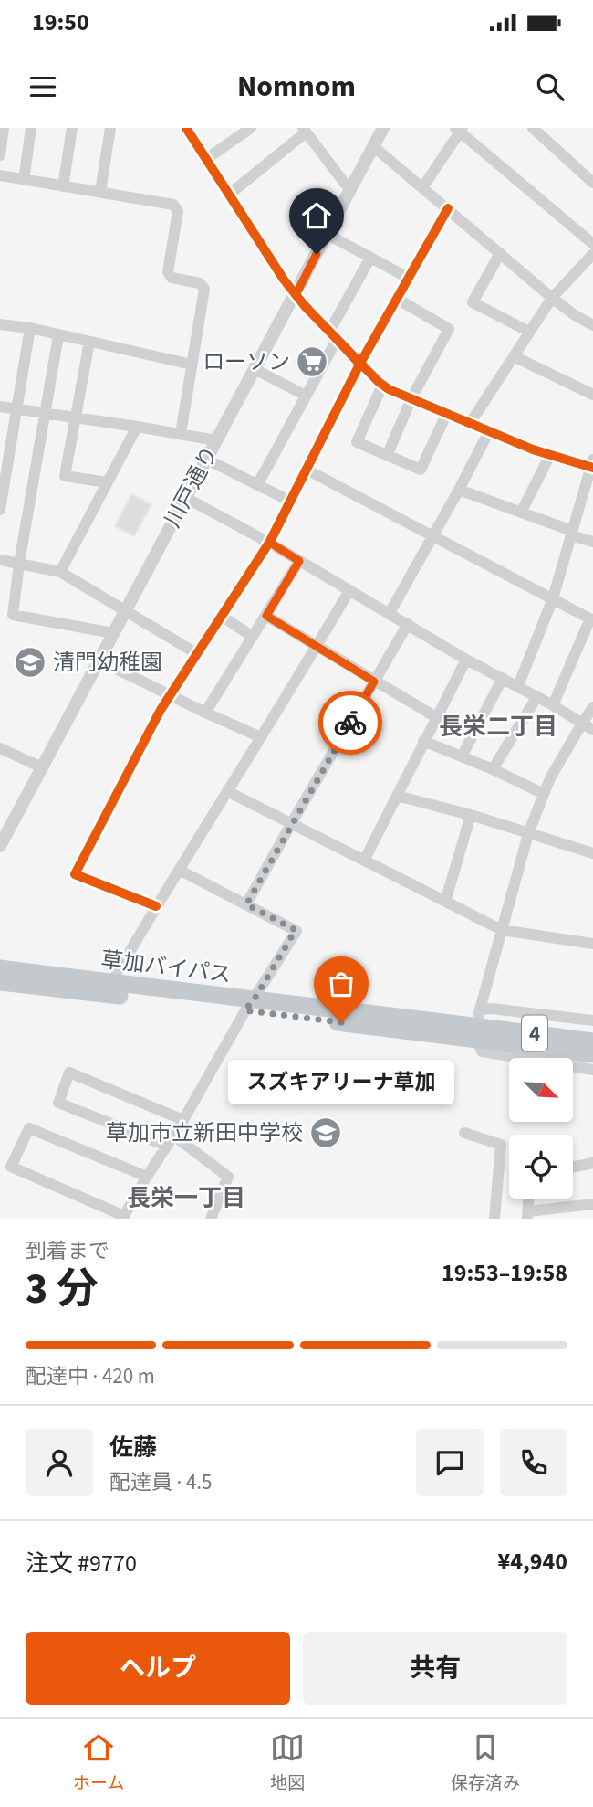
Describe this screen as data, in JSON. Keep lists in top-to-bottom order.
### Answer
{
  "streets": {
    "highway": ["草加バイパス", "4"],
    "street": ["川戸通り"]
  },
  "districts": ["長栄二丁目", "長栄一丁目"],
  "places": {
    "supermarket": ["ローソン"],
    "school or university": ["清門幼稚園", "草加市立新田中学校"],
    "other": ["スズキアリーナ草加"]
  },
  "north": "bottom right",
  "page": {
    "status": "19:50",
    "header": "Nomnom",
    "bubble": "スズキアリーナ草加",
    "heading": ["3 分", "到着まで", "19:53–19:58"],
    "panel": [
      "佐藤",
      "配達員 · 4.5",
      "注文 #9770",
      "¥4,940"
    ],
    "bar": "配達中 · 420 m",
    "buttons": ["ヘルプ", "共有"],
    "tabs": ["ホーム", "地図", "保存済み"]
  }
}
